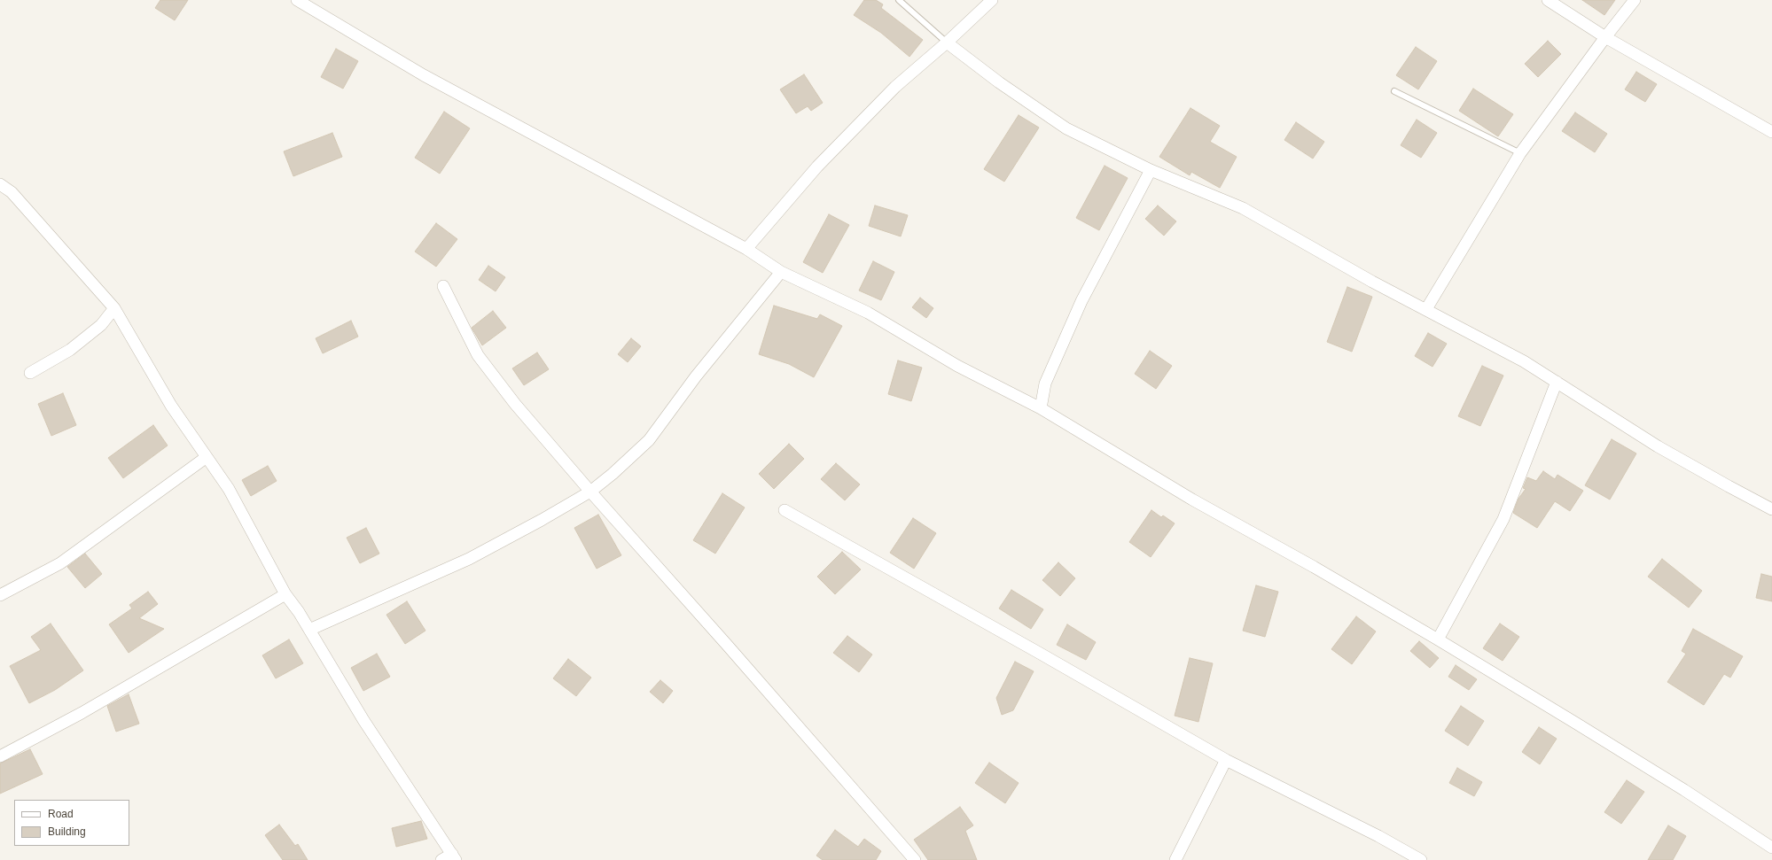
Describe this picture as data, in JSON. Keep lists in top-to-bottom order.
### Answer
{
  "legend": ["Road", "Building"]
}
